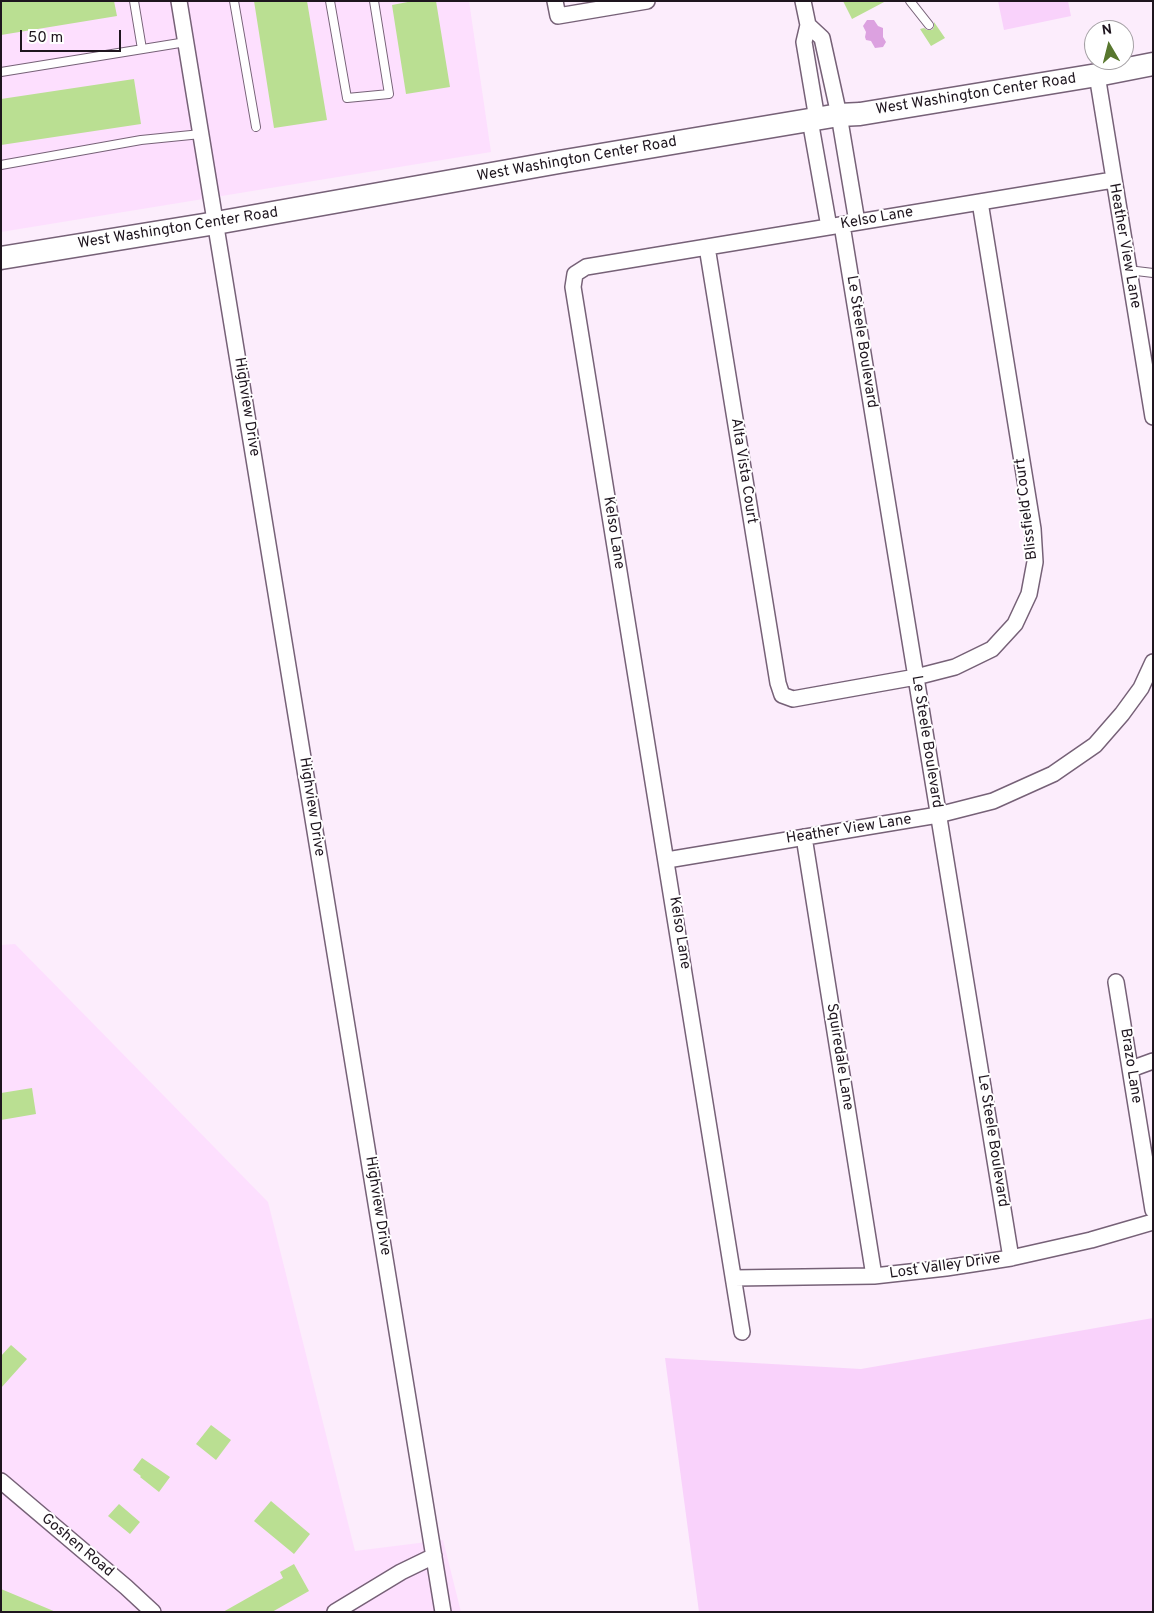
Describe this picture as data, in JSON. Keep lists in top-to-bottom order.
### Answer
{
  "streets": {
    "main road": ["West Washington Center Road"],
    "street": [
      "Kelso Lane",
      "Heather View Lane",
      "Le Steele Boulevard",
      "Highview Drive",
      "Alta Vista Court",
      "Blissfield Court",
      "Squiredale Lane",
      "Brazo Lane",
      "Lost Valley Drive",
      "Goshen Road"
    ]
  },
  "crossings": [
    ["West Washington Center Road", "Heather View Lane"],
    ["West Washington Center Road", "Le Steele Boulevard"],
    ["West Washington Center Road", "Highview Drive"],
    ["Kelso Lane", "Heather View Lane"],
    ["Kelso Lane", "Le Steele Boulevard"],
    ["Kelso Lane", "Alta Vista Court"],
    ["Kelso Lane", "Blissfield Court"],
    ["Kelso Lane", "Lost Valley Drive"],
    ["Heather View Lane", "Le Steele Boulevard"],
    ["Heather View Lane", "Squiredale Lane"],
    ["Le Steele Boulevard", "Blissfield Court"],
    ["Le Steele Boulevard", "Lost Valley Drive"],
    ["Alta Vista Court", "Blissfield Court"],
    ["Squiredale Lane", "Lost Valley Drive"]
  ],
  "scale_bar": "50 m",
  "north": "top"
}
